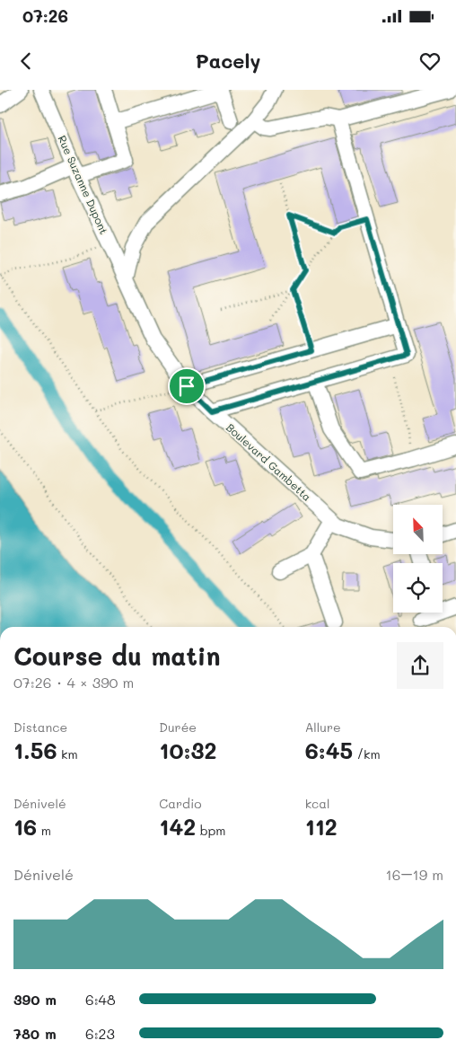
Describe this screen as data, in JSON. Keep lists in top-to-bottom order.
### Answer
{
  "streets": {
    "street": ["Rue Suzanne Dupont", "Boulevard Gambetta"]
  },
  "crossings": [
    ["Rue Suzanne Dupont", "Boulevard Gambetta"]
  ],
  "north": "top left",
  "page": {
    "status": "07:26",
    "header": "Pacely",
    "heading": ["Course du matin", "07:26 · 4 × 390 m"],
    "stats": [
      ["Distance", "1.56 km"],
      ["Durée", "10:32"],
      ["Allure", "6:45 /km"],
      ["Dénivelé", "16 m"],
      ["Cardio", "142 bpm"],
      ["kcal", "112"]
    ],
    "chart": ["Dénivelé", "16–19 m"],
    "list": [
      {
        "name": "390 m",
        "note": "6:48"
      },
      {
        "name": "780 m",
        "note": "6:23"
      }
    ]
  }
}
